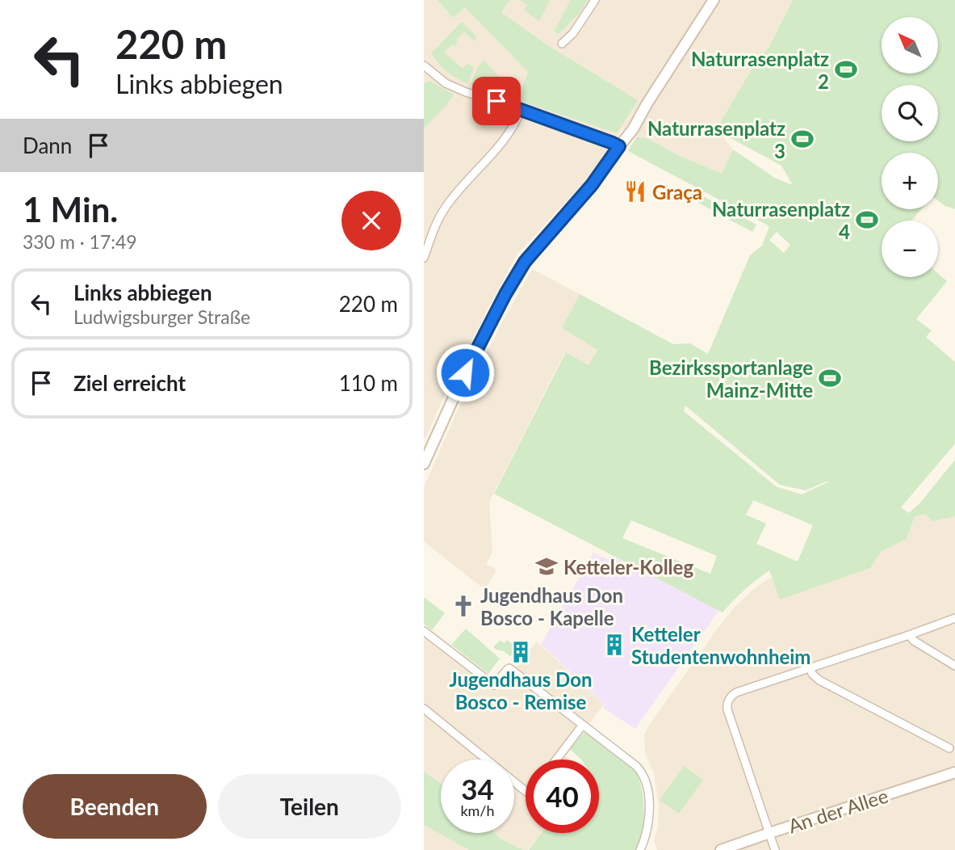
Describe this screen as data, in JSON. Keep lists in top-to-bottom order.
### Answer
{
  "streets": {
    "street": ["An der Allee"]
  },
  "places": {
    "sports": [
      "Naturrasenplatz 2",
      "Naturrasenplatz 3",
      "Naturrasenplatz 4",
      "Bezirkssportanlage Mainz-Mitte"
    ],
    "restaurant": ["Graça"],
    "school or university": ["Ketteler-Kolleg"],
    "church": ["Jugendhaus Don Bosco - Kapelle"],
    "building": ["Ketteler Studentenwohnheim", "Jugendhaus Don Bosco - Remise"]
  },
  "north": "top left",
  "page": {
    "turn": ["220 m", "Links abbiegen"],
    "map_buttons": ["+", "−"],
    "then": "Dann",
    "heading": ["1 Min.", "330 m · 17:49"],
    "list": [
      {
        "name": "Links abbiegen",
        "note": "Ludwigsburger Straße",
        "value": "220 m"
      },
      {
        "name": "Ziel erreicht",
        "value": "110 m"
      }
    ],
    "speed": "34 km/h",
    "limit": "40",
    "buttons": ["Beenden", "Teilen"]
  }
}
